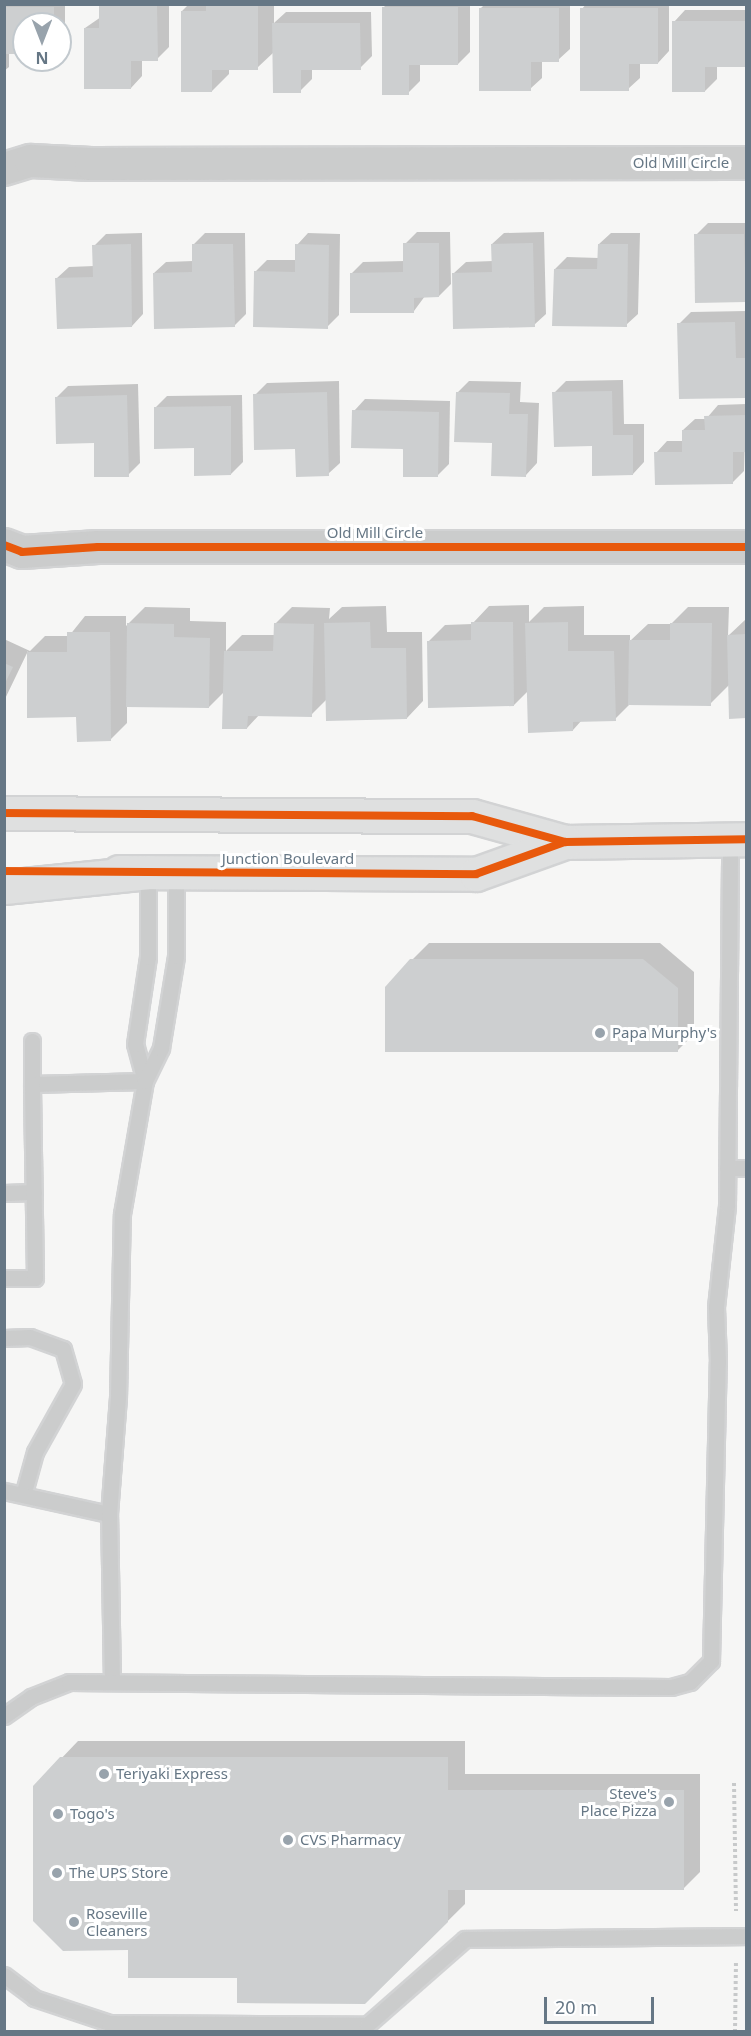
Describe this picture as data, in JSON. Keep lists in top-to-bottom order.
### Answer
{
  "streets": {
    "main road": ["Junction Boulevard"],
    "street": ["Old Mill Circle"]
  },
  "places": [
    "Papa Murphy's",
    "Teriyaki Express",
    "Steve's Place Pizza",
    "Togo's",
    "CVS Pharmacy",
    "The UPS Store",
    "Roseville Cleaners"
  ],
  "scale_bar": "20 m",
  "north": "bottom"
}
